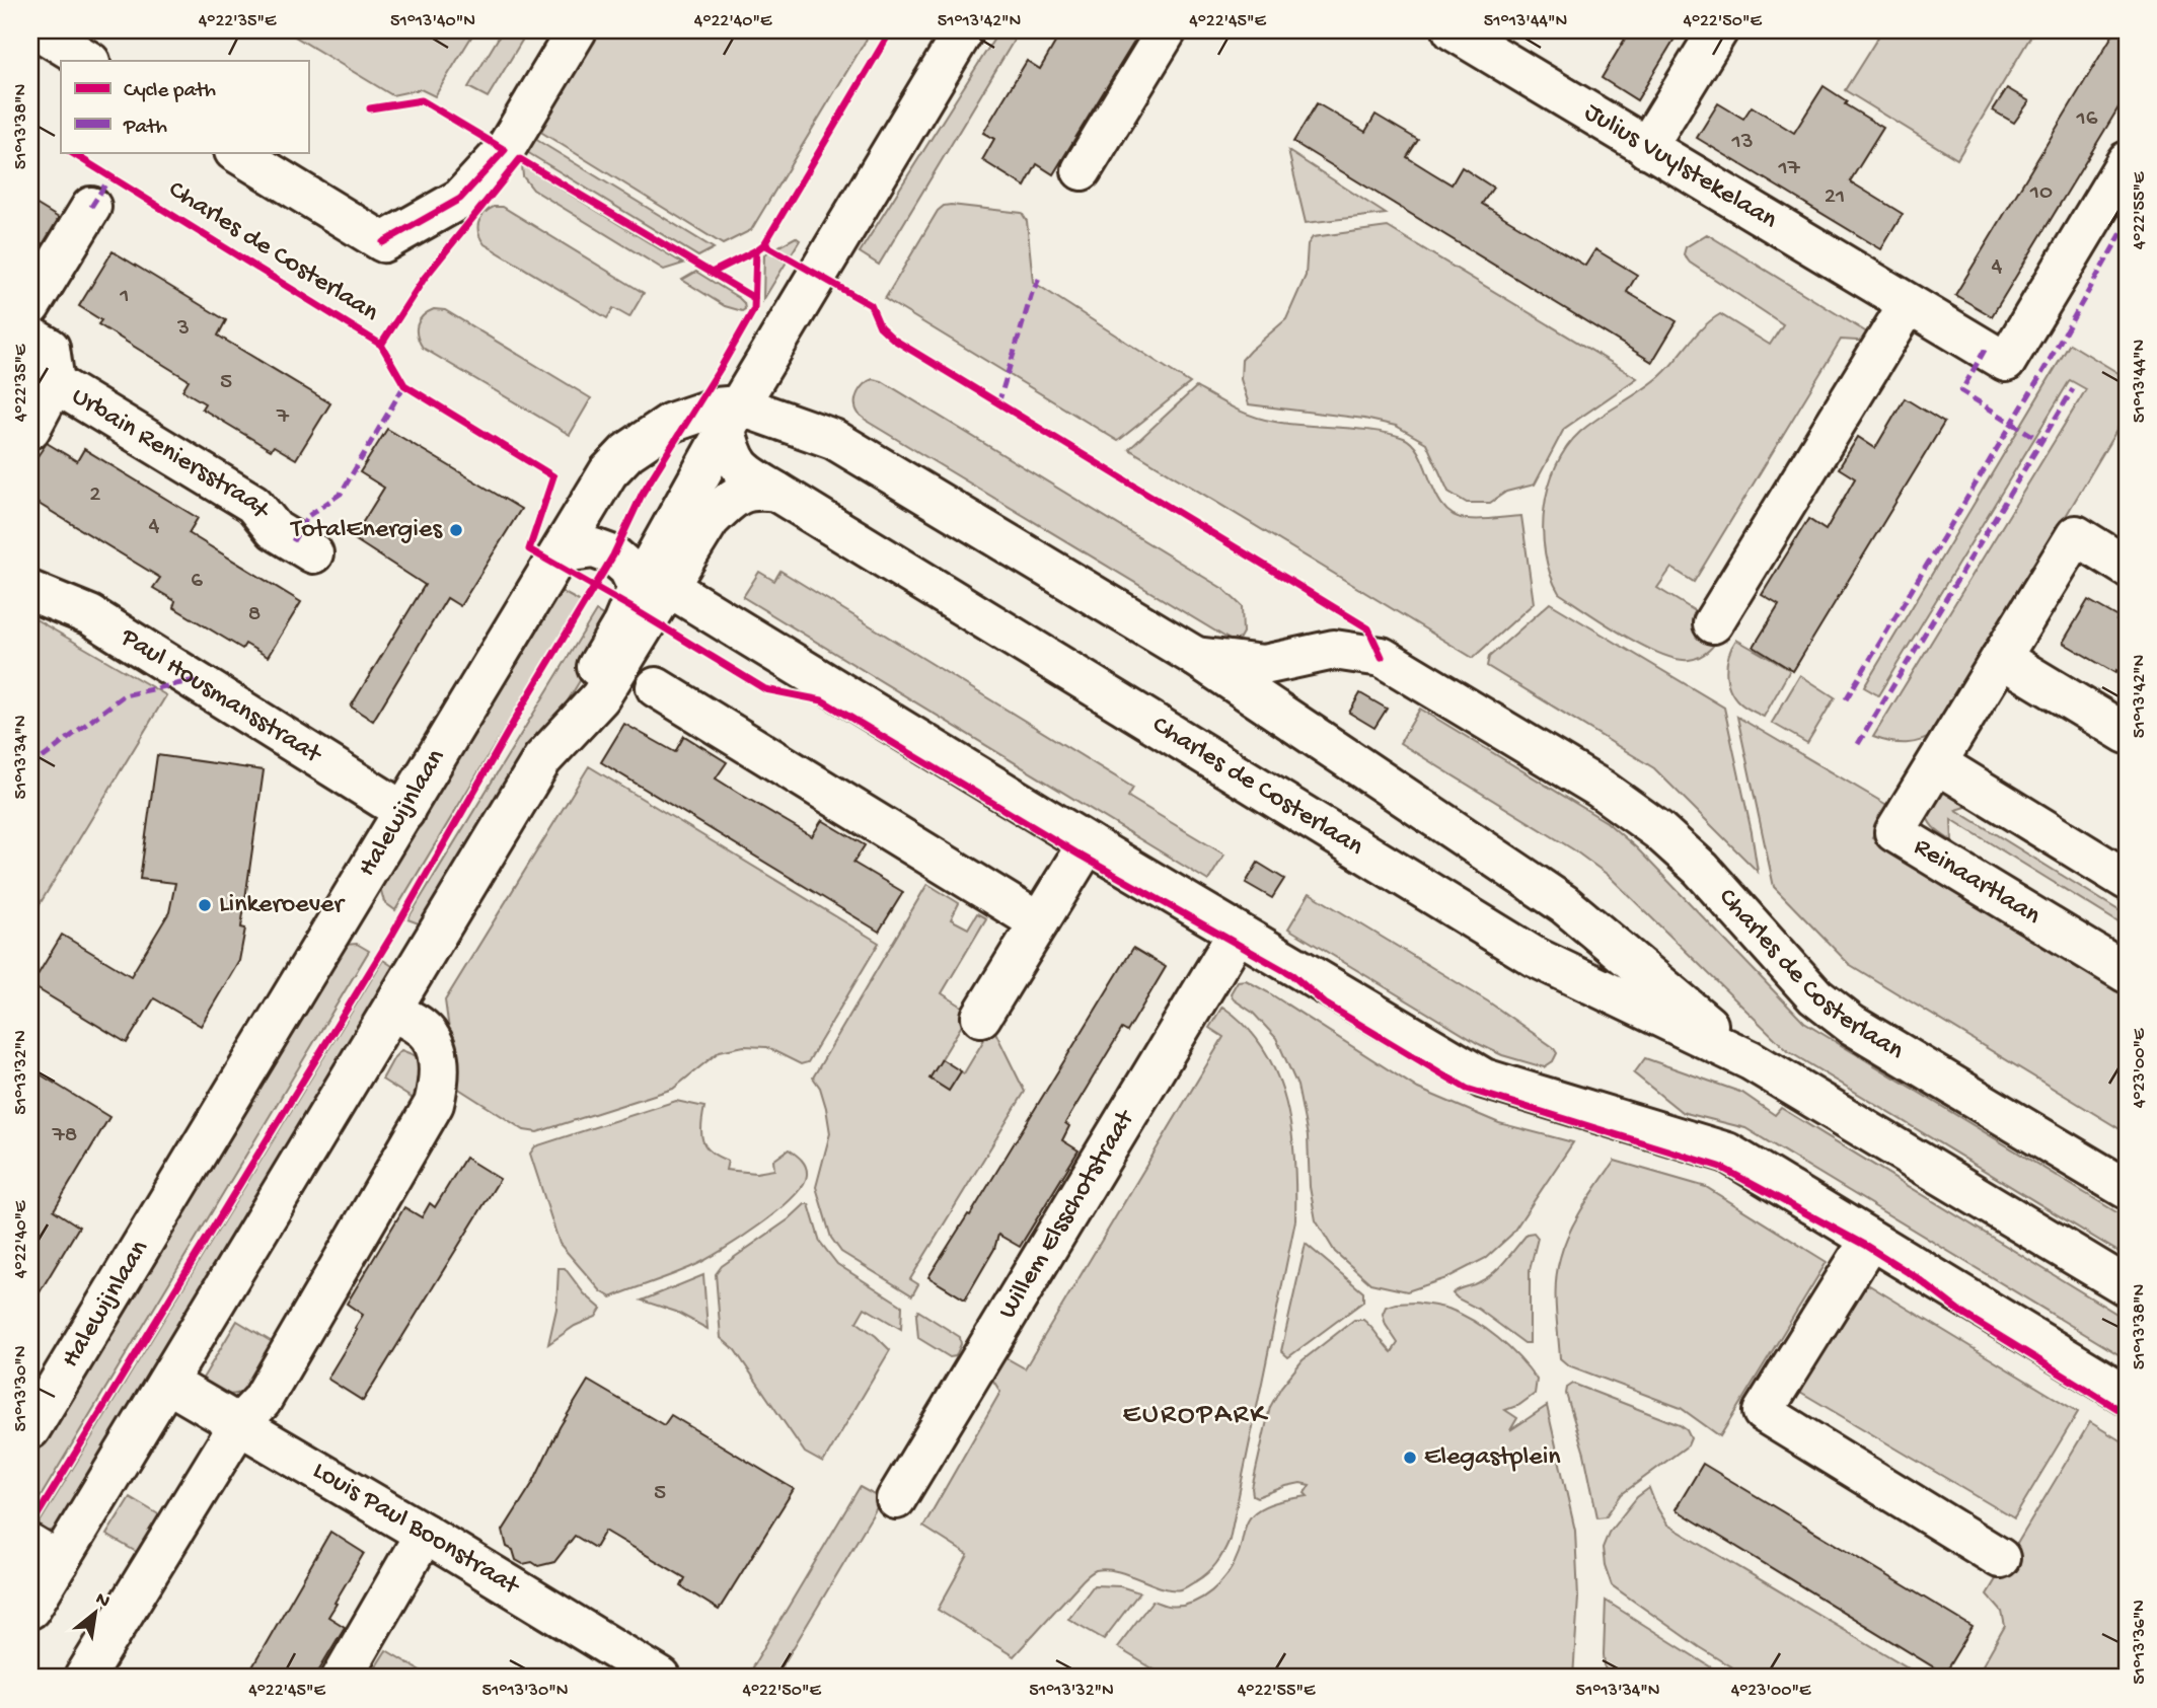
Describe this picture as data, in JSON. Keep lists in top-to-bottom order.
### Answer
{
  "streets": {
    "street": [
      "Julius Vuylstekelaan",
      "Charles de Costerlaan",
      "Urbain Reniersstraat",
      "Paul Housmansstraat",
      "Halewijnlaan",
      "Reinaartlaan",
      "Willem Elsschotstraat",
      "Louis Paul Boonstraat"
    ]
  },
  "crossings": [
    ["Charles de Costerlaan", "Halewijnlaan"],
    ["Paul Housmansstraat", "Halewijnlaan"]
  ],
  "districts": ["EUROPARK"],
  "places": ["TotalEnergies", "Linkeroever", "Elegastplein"],
  "house_numbers": [
    "16",
    "13",
    "17",
    "10",
    "21",
    "4",
    "1",
    "3",
    "5",
    "7",
    "2",
    "4",
    "6",
    "8",
    "78",
    "5"
  ],
  "legend": ["Cycle path", "Path"],
  "north": "top right",
  "coordinates": [
    "4°22'35\"E",
    "51°13'40\"N",
    "4°22'40\"E",
    "51°13'42\"N",
    "4°22'45\"E",
    "51°13'44\"N",
    "4°22'50\"E",
    "51°13'38\"N",
    "4°22'55\"E",
    "51°13'34\"N",
    "4°23'00\"E",
    "51°13'32\"N",
    "51°13'30\"N",
    "51°13'36\"N"
  ]
}
